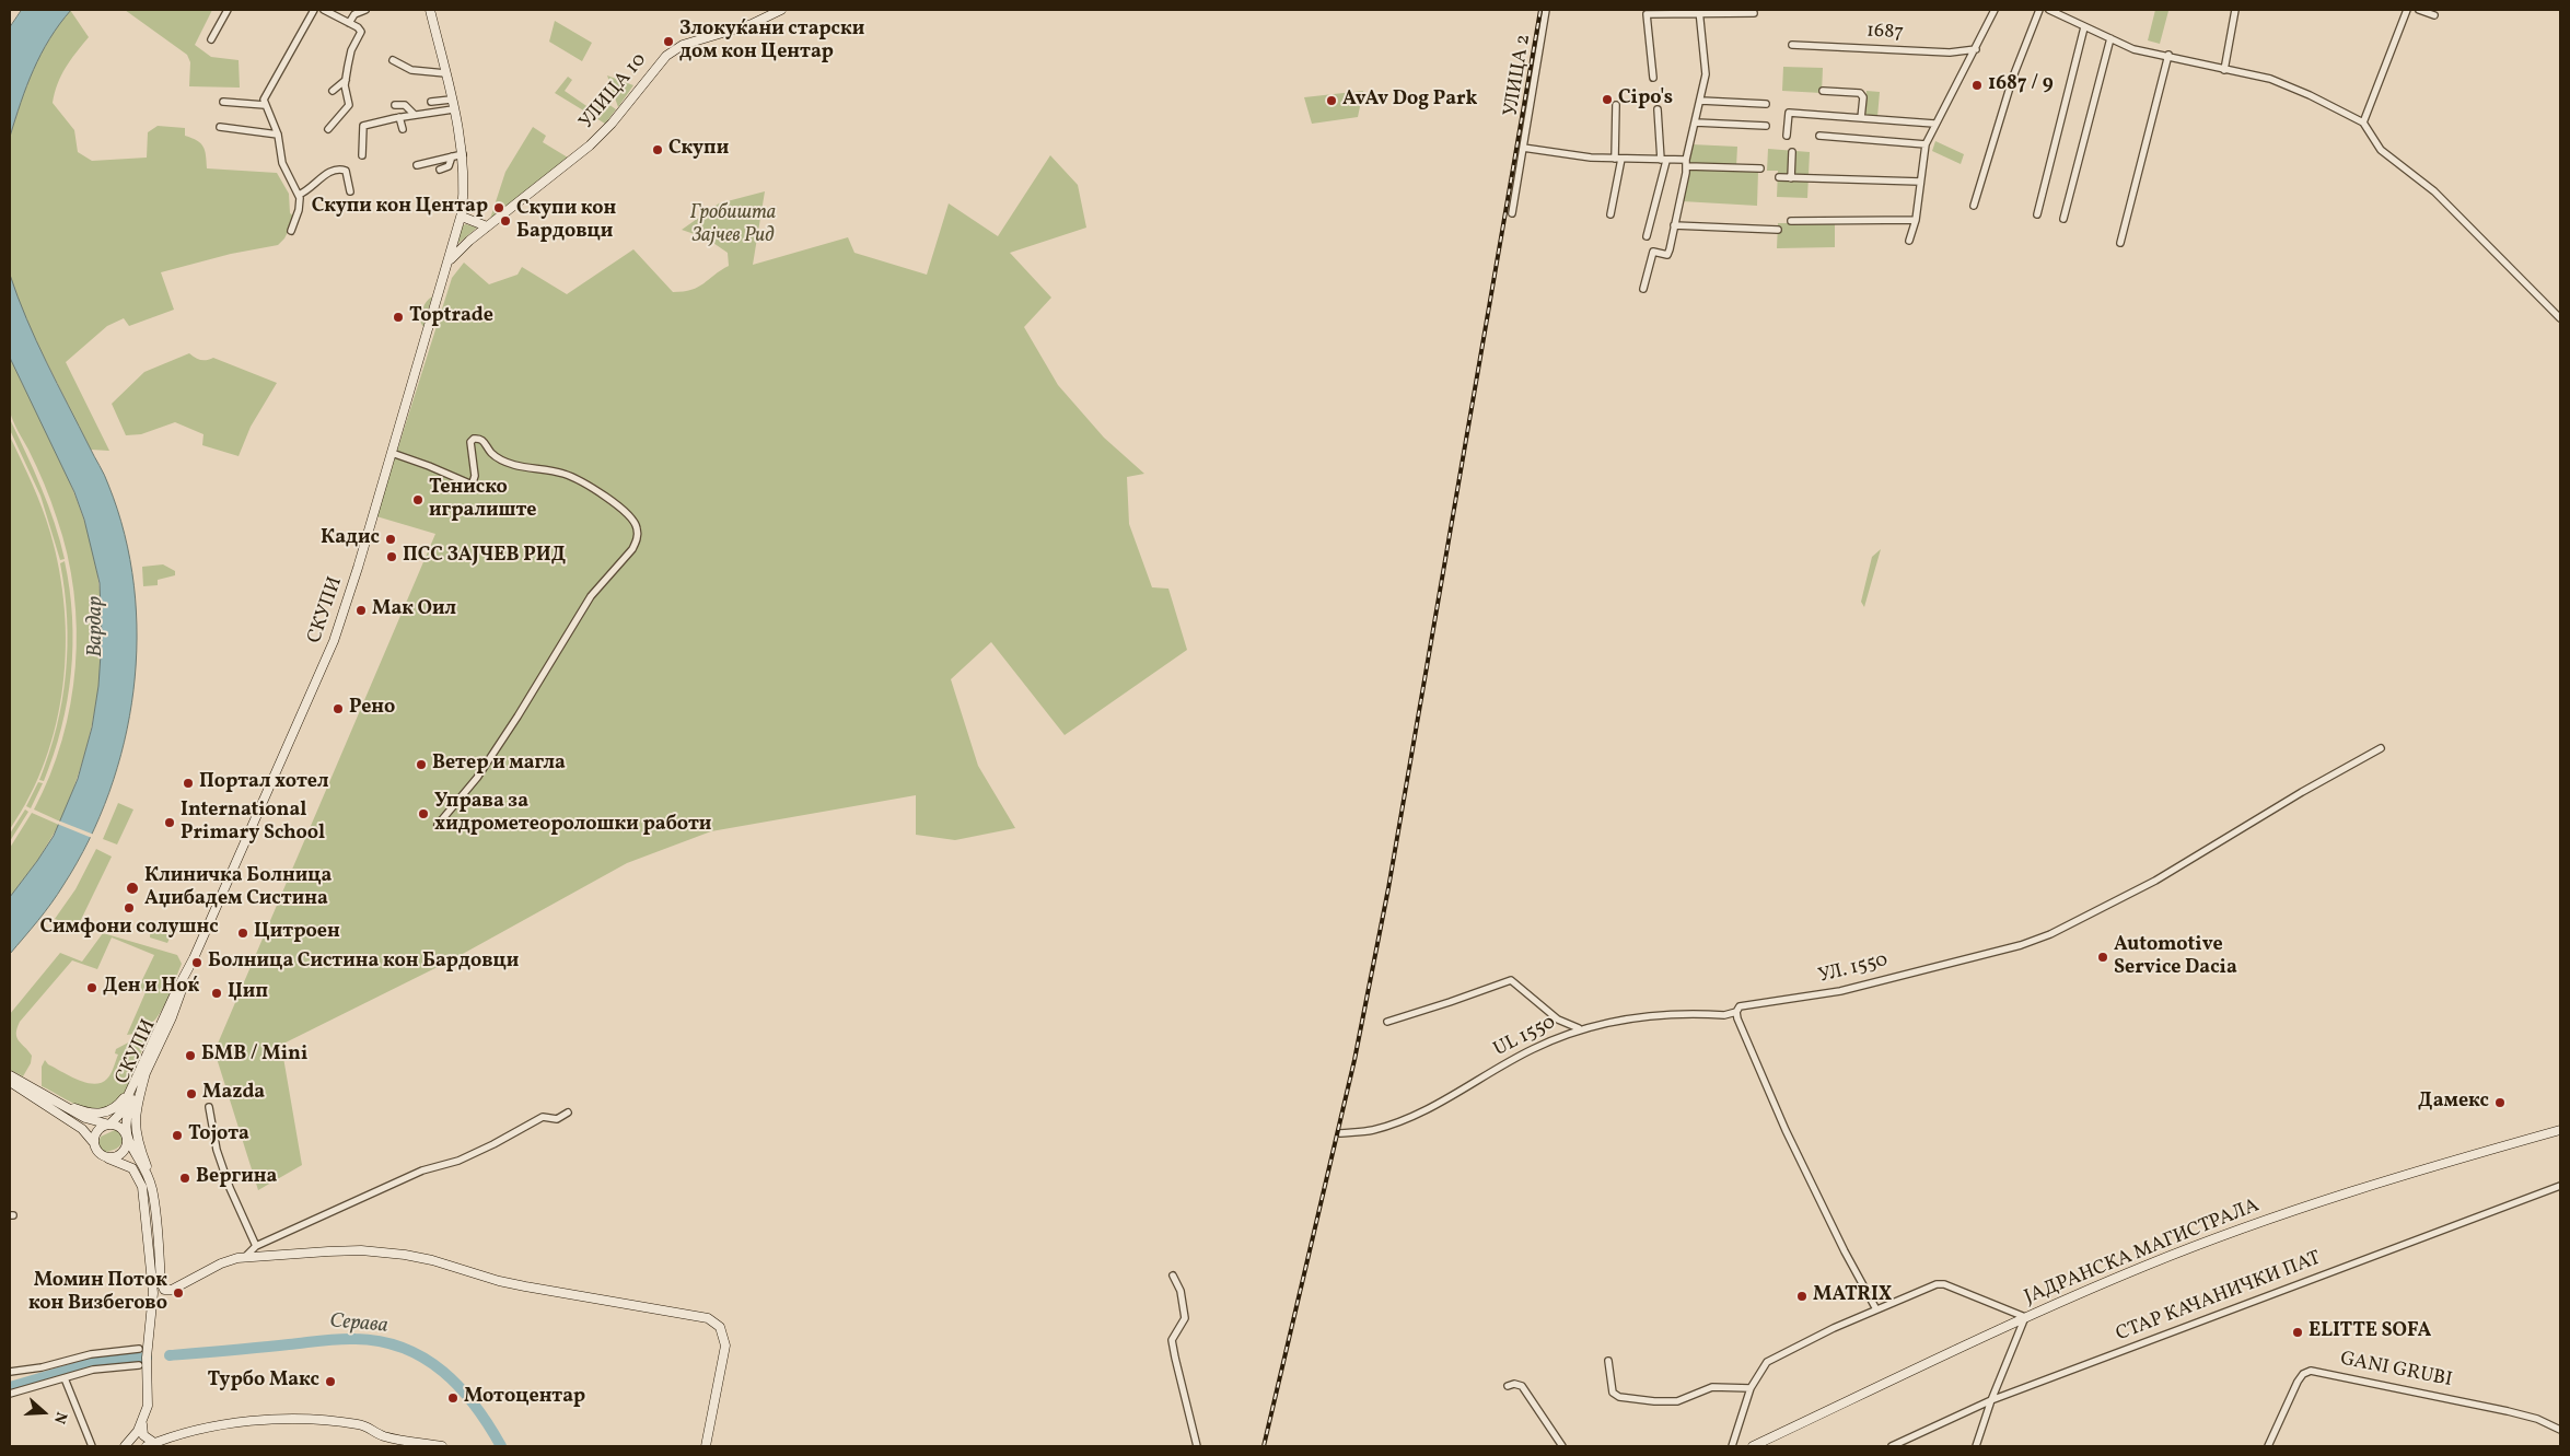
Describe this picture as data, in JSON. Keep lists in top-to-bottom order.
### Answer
{
  "streets": {
    "street": [
      "1687",
      "УЛИЦА 2",
      "УЛИЦА 10",
      "СКУПИ",
      "УЛ. 1550",
      "UL 1550",
      "ЈАДРАНСКА МАГИСТРАЛА",
      "СТАР КАЧАНИЧКИ ПАТ",
      "GANI GRUBI"
    ]
  },
  "crossings": [
    ["УЛИЦА 10", "СКУПИ"],
    ["УЛ. 1550", "UL 1550"]
  ],
  "water": ["Вардар", "Серава"],
  "parks": ["Гробишта Зајчев Рид"],
  "places": [
    "Злокуќани старски дом кон Центар",
    "1687 / 9",
    "Cipo's",
    "AvAv Dog Park",
    "Скупи",
    "Скупи кон Центар",
    "Скупи кон Бардовци",
    "Toptrade",
    "Тениско игралиште",
    "Кадис",
    "ПСС ЗАЈЧЕВ РИД",
    "Мак Оил",
    "Рено",
    "Ветер и магла",
    "Портал хотел",
    "Управа за хидрометеоролошки работи",
    "International Primary School",
    "Клиничка Болница Аџибадем Систина",
    "Симфони солушнс",
    "Цитроен",
    "Automotive Service Dacia",
    "Болница Систина кон Бардовци",
    "Ден и Ноќ",
    "Џип",
    "БМВ / Mini",
    "Mazda",
    "Дамекс",
    "Тојота",
    "Вергина",
    "Момин Поток кон Визбегово",
    "MATRIX",
    "ELITTE SOFA",
    "Турбо Макс",
    "Мотоцентар"
  ],
  "north": "right"
}
